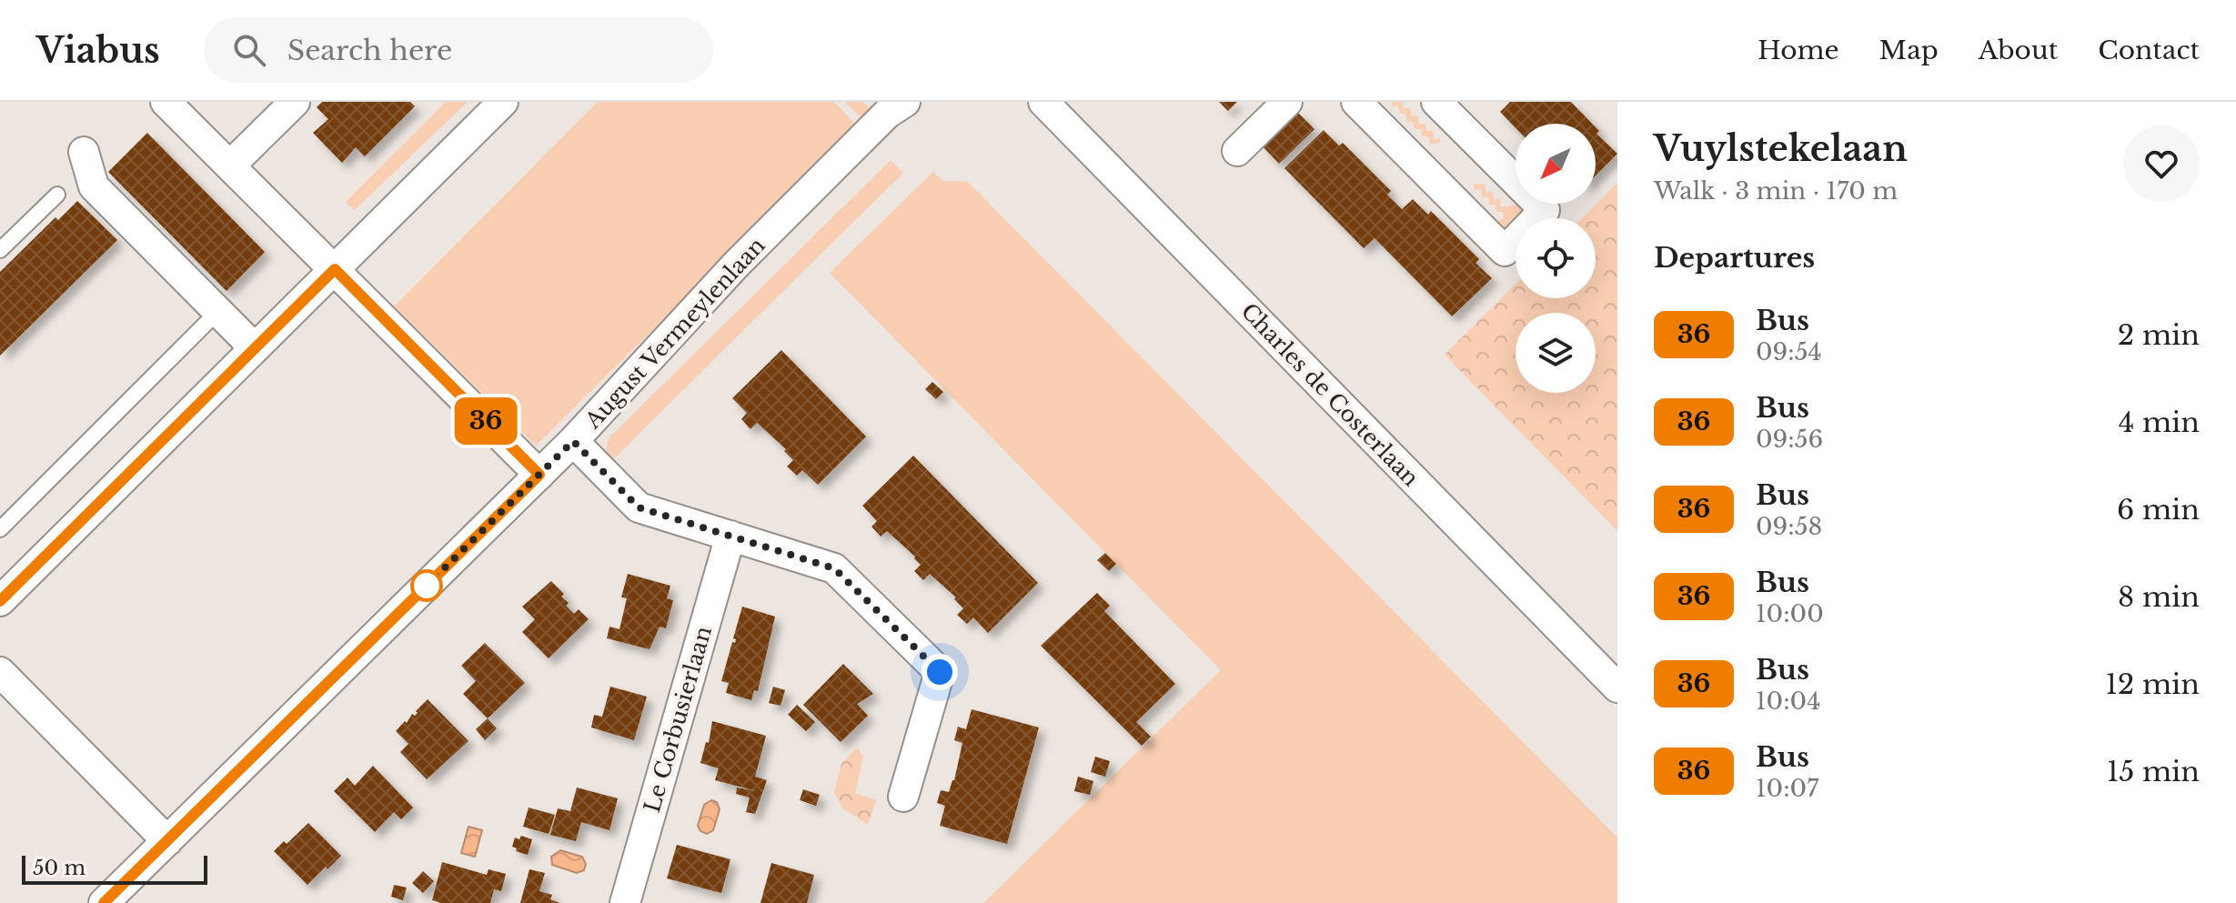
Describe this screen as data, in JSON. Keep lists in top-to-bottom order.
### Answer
{
  "streets": {
    "street": ["August Vermeylenlaan", "Charles de Costerlaan", "Le Corbusierlaan"]
  },
  "lines": ["bus line 36"],
  "scale_bar": "50 m",
  "north": "bottom left",
  "page": {
    "header": "Viabus",
    "search": "Search here",
    "nav": [
      "Home",
      "Map",
      "About",
      "Contact"
    ],
    "on_map": "36",
    "heading": [
      ["Vuylstekelaan", "Walk · 3 min · 170 m"],
      "Departures"
    ],
    "list": [
      {
        "mark": "36",
        "name": "Bus",
        "note": "09:54",
        "value": "2 min"
      },
      {
        "mark": "36",
        "name": "Bus",
        "note": "09:56",
        "value": "4 min"
      },
      {
        "mark": "36",
        "name": "Bus",
        "note": "09:58",
        "value": "6 min"
      },
      {
        "mark": "36",
        "name": "Bus",
        "note": "10:00",
        "value": "8 min"
      },
      {
        "mark": "36",
        "name": "Bus",
        "note": "10:04",
        "value": "12 min"
      },
      {
        "mark": "36",
        "name": "Bus",
        "note": "10:07",
        "value": "15 min"
      }
    ],
    "scale": "50 m"
  }
}
